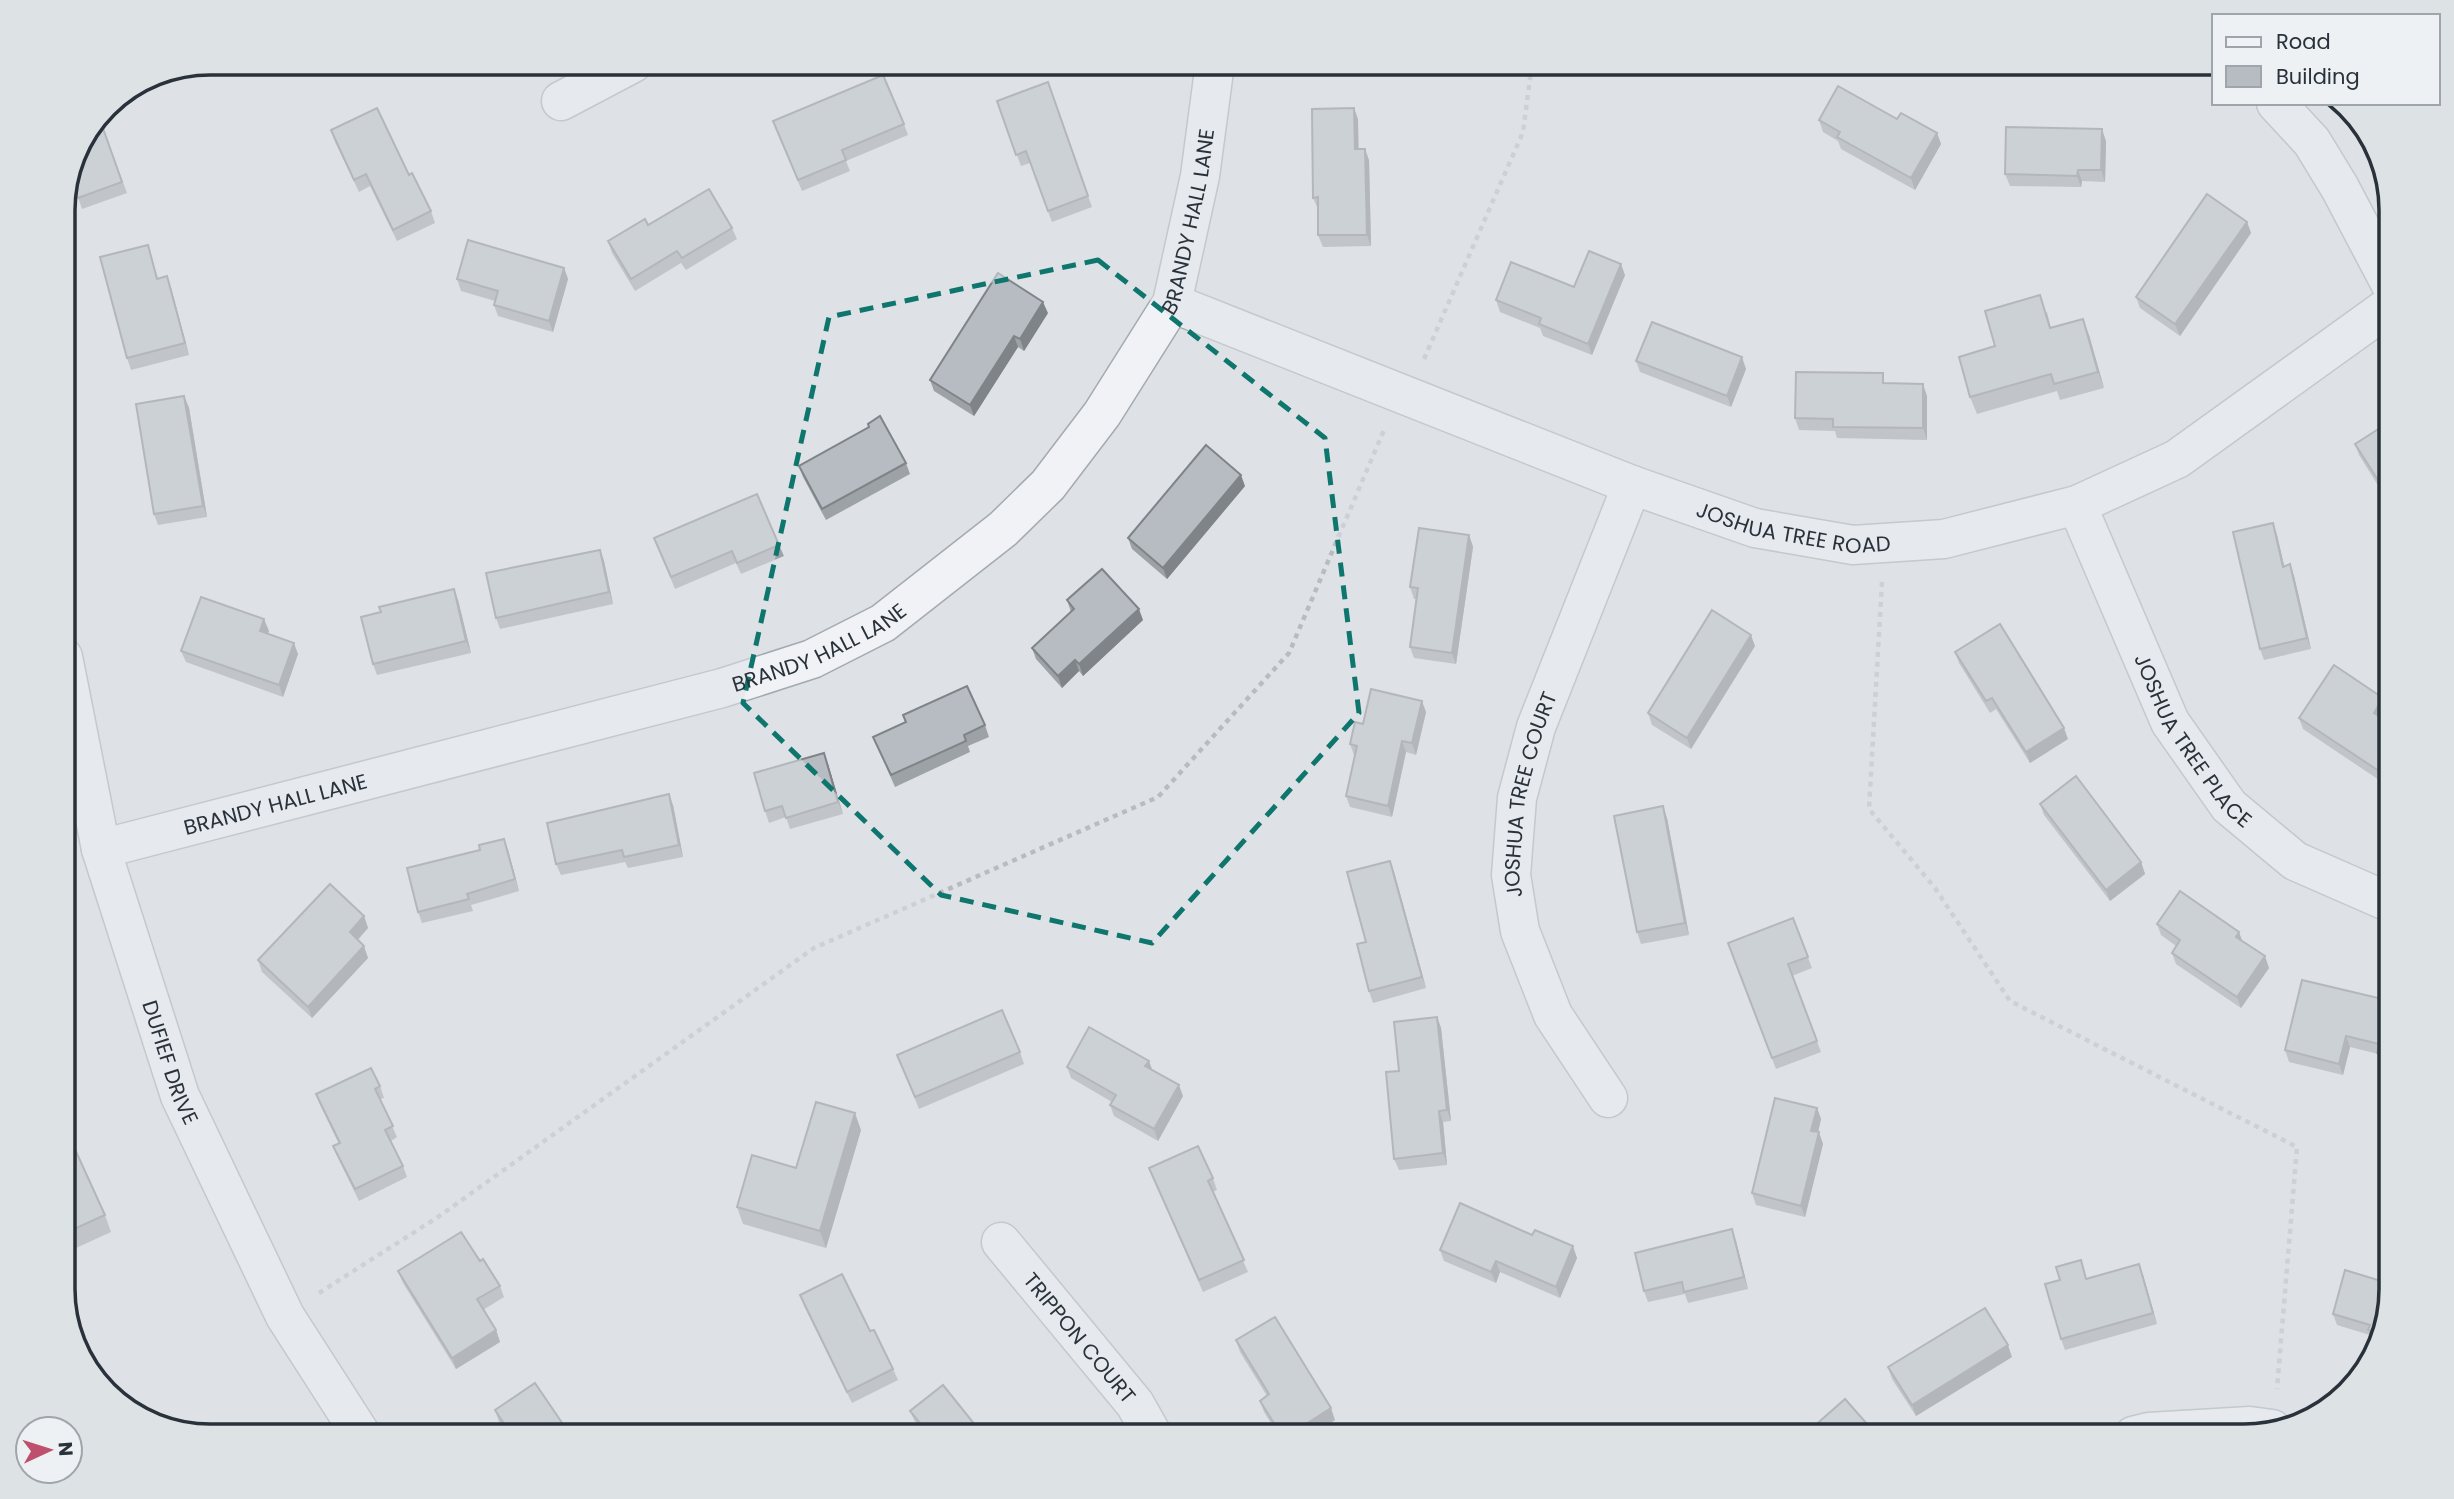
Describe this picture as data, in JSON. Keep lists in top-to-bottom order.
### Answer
{
  "streets": {
    "street": [
      "BRANDY HALL LANE",
      "JOSHUA TREE ROAD",
      "JOSHUA TREE PLACE",
      "JOSHUA TREE COURT",
      "DUFIEF DRIVE",
      "TRIPPON COURT"
    ]
  },
  "crossings": [
    ["BRANDY HALL LANE", "JOSHUA TREE ROAD"],
    ["BRANDY HALL LANE", "DUFIEF DRIVE"],
    ["JOSHUA TREE ROAD", "JOSHUA TREE PLACE"],
    ["JOSHUA TREE ROAD", "JOSHUA TREE COURT"]
  ],
  "legend": ["Road", "Building"],
  "north": "right"
}
